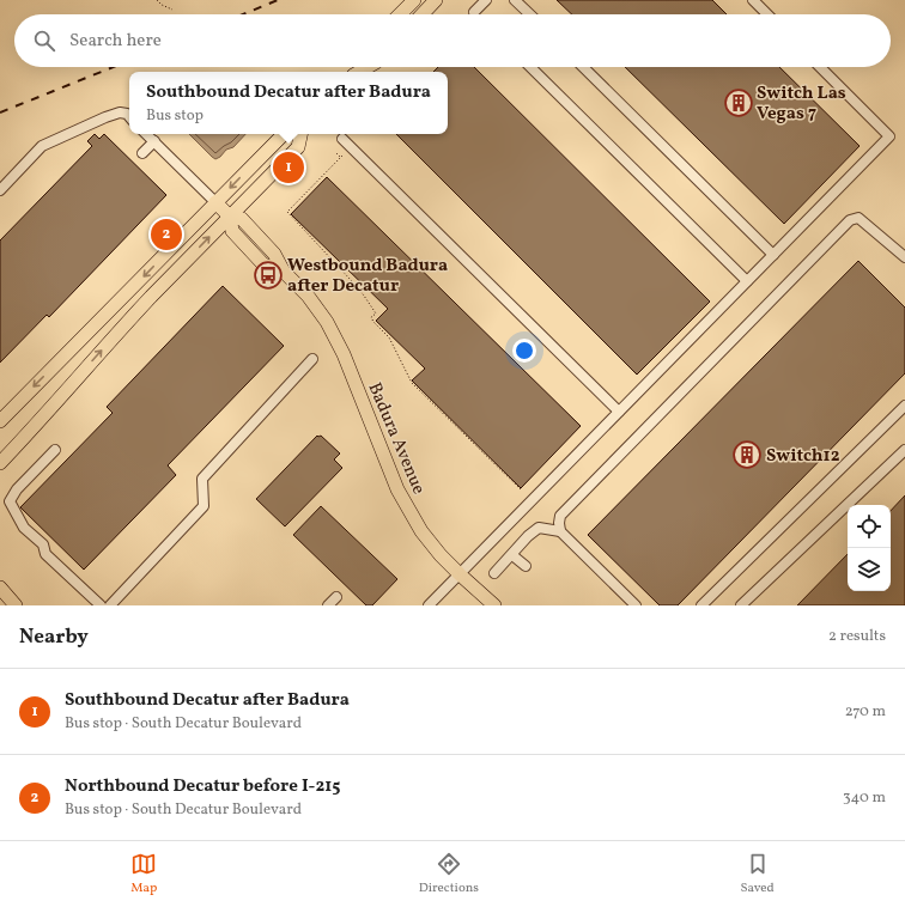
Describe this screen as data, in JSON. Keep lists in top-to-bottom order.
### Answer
{
  "streets": {
    "main road": ["Badura Avenue"]
  },
  "places": {
    "building": ["Switch Las Vegas 7", "Switch12"],
    "bus stop": ["Westbound Badura after Decatur"]
  },
  "page": {
    "search": "Search here",
    "popup": ["Southbound Decatur after Badura", "Bus stop"],
    "pins": ["1", "2"],
    "heading": ["Nearby", "2 results"],
    "list": [
      {
        "mark": "1",
        "name": "Southbound Decatur after Badura",
        "note": "Bus stop · South Decatur Boulevard",
        "value": "270 m"
      },
      {
        "mark": "2",
        "name": "Northbound Decatur before I-215",
        "note": "Bus stop · South Decatur Boulevard",
        "value": "340 m"
      }
    ],
    "nav": ["Map", "Directions", "Saved"]
  }
}
